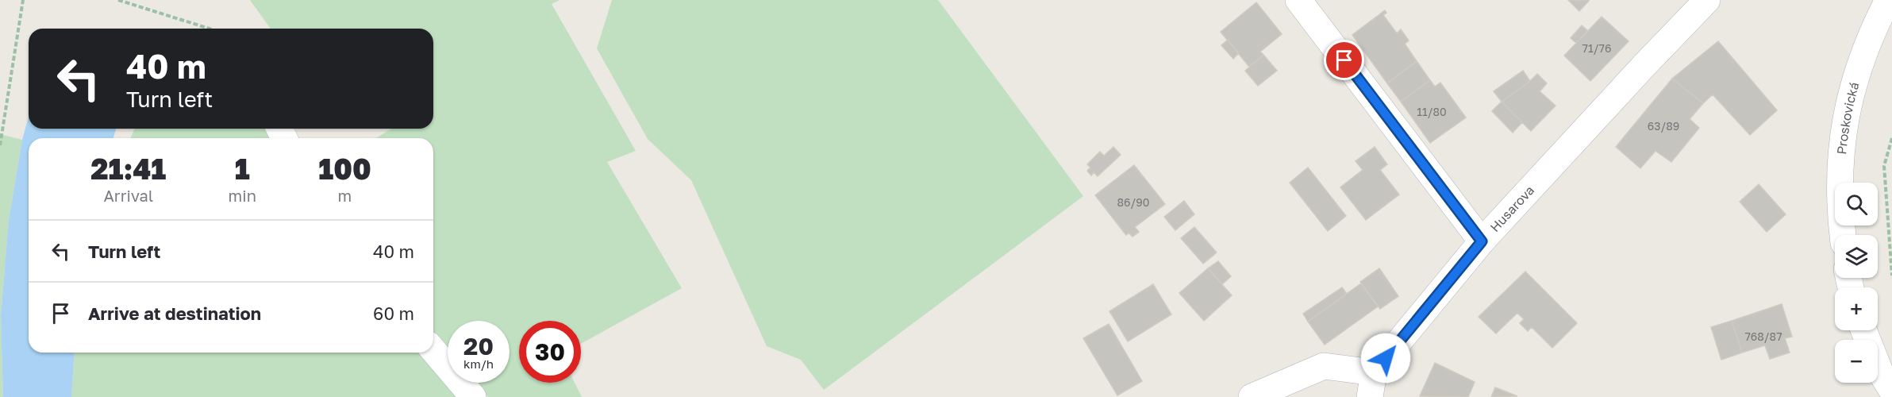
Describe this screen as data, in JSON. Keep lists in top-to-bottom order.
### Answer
{
  "streets": {
    "street": ["Proskovická", "Husarova"]
  },
  "house_numbers": [
    "71/76",
    "11/80",
    "63/89",
    "86/90",
    "768/87"
  ],
  "page": {
    "turn": ["40 m", "Turn left"],
    "eta": [
      "21:41",
      "Arrival",
      "1",
      "min",
      "100",
      "m"
    ],
    "map_buttons": ["+", "−"],
    "list": [
      {
        "name": "Turn left",
        "value": "40 m"
      },
      {
        "name": "Arrive at destination",
        "value": "60 m"
      }
    ],
    "speed": "20 km/h",
    "limit": "30"
  }
}
